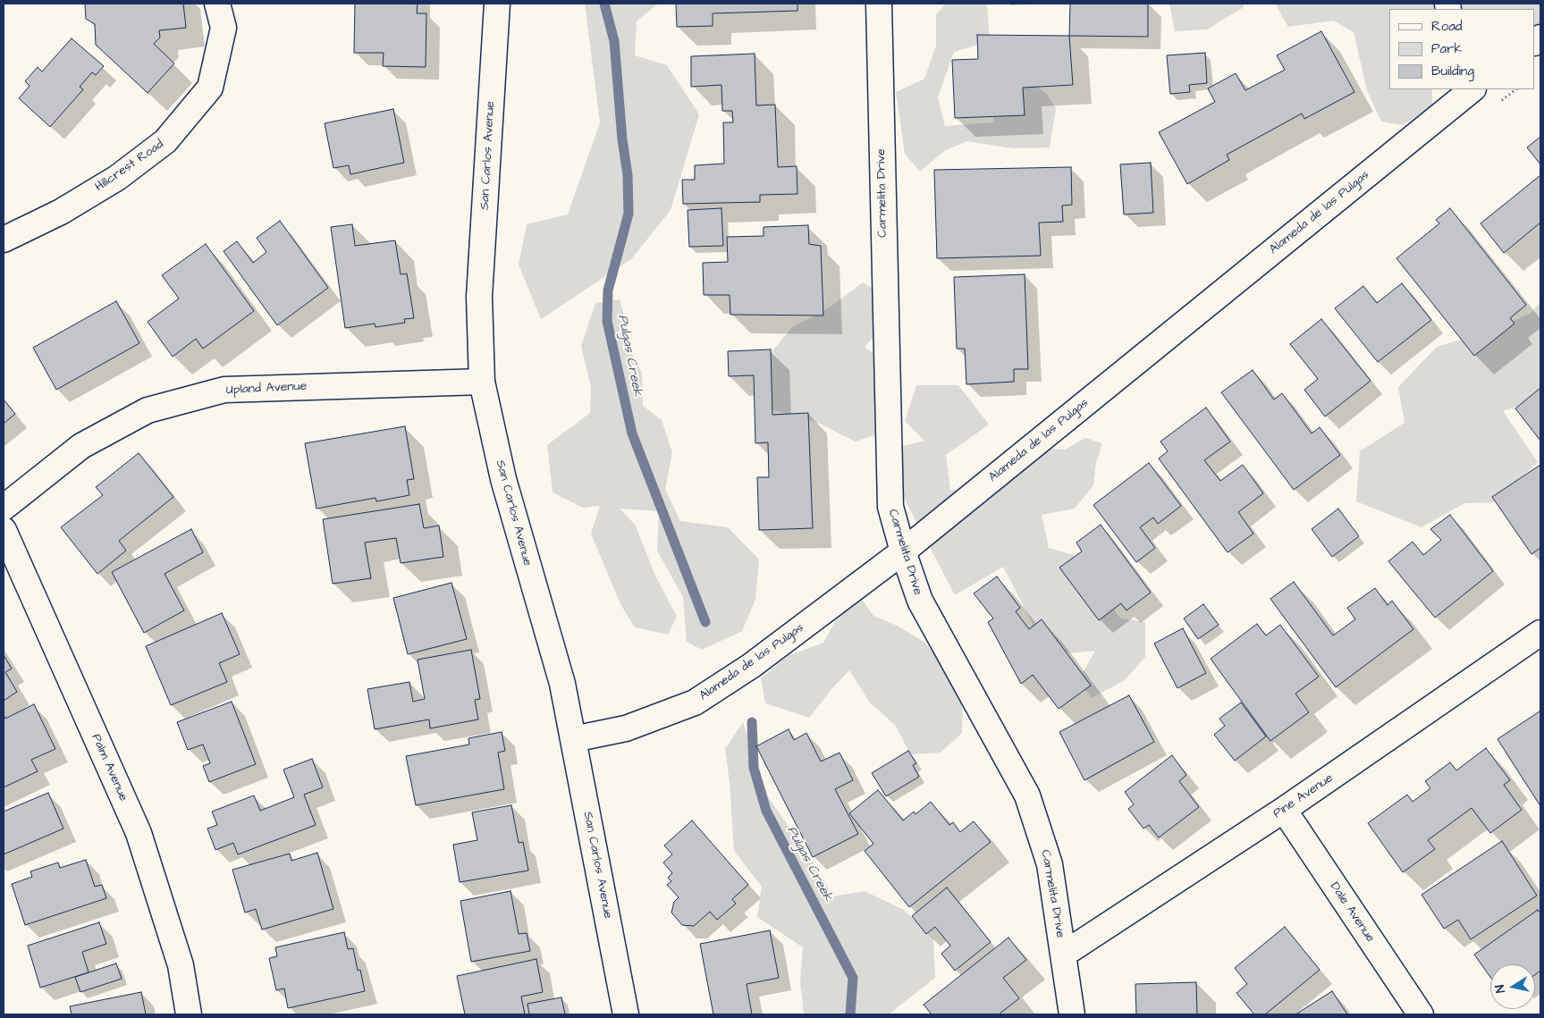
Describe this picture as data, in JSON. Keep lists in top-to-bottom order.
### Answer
{
  "streets": {
    "street": [
      "San Carlos Avenue",
      "Hillcrest Road",
      "Carmelita Drive",
      "Alameda de las Pulgas",
      "Upland Avenue",
      "Palm Avenue",
      "Pine Avenue",
      "Dale Avenue"
    ]
  },
  "crossings": [
    ["San Carlos Avenue", "Alameda de las Pulgas"],
    ["San Carlos Avenue", "Upland Avenue"],
    ["Carmelita Drive", "Alameda de las Pulgas"],
    ["Carmelita Drive", "Pine Avenue"],
    ["Pine Avenue", "Dale Avenue"]
  ],
  "water": ["Pulgas Creek"],
  "legend": ["Road", "Park", "Building"],
  "north": "left"
}
